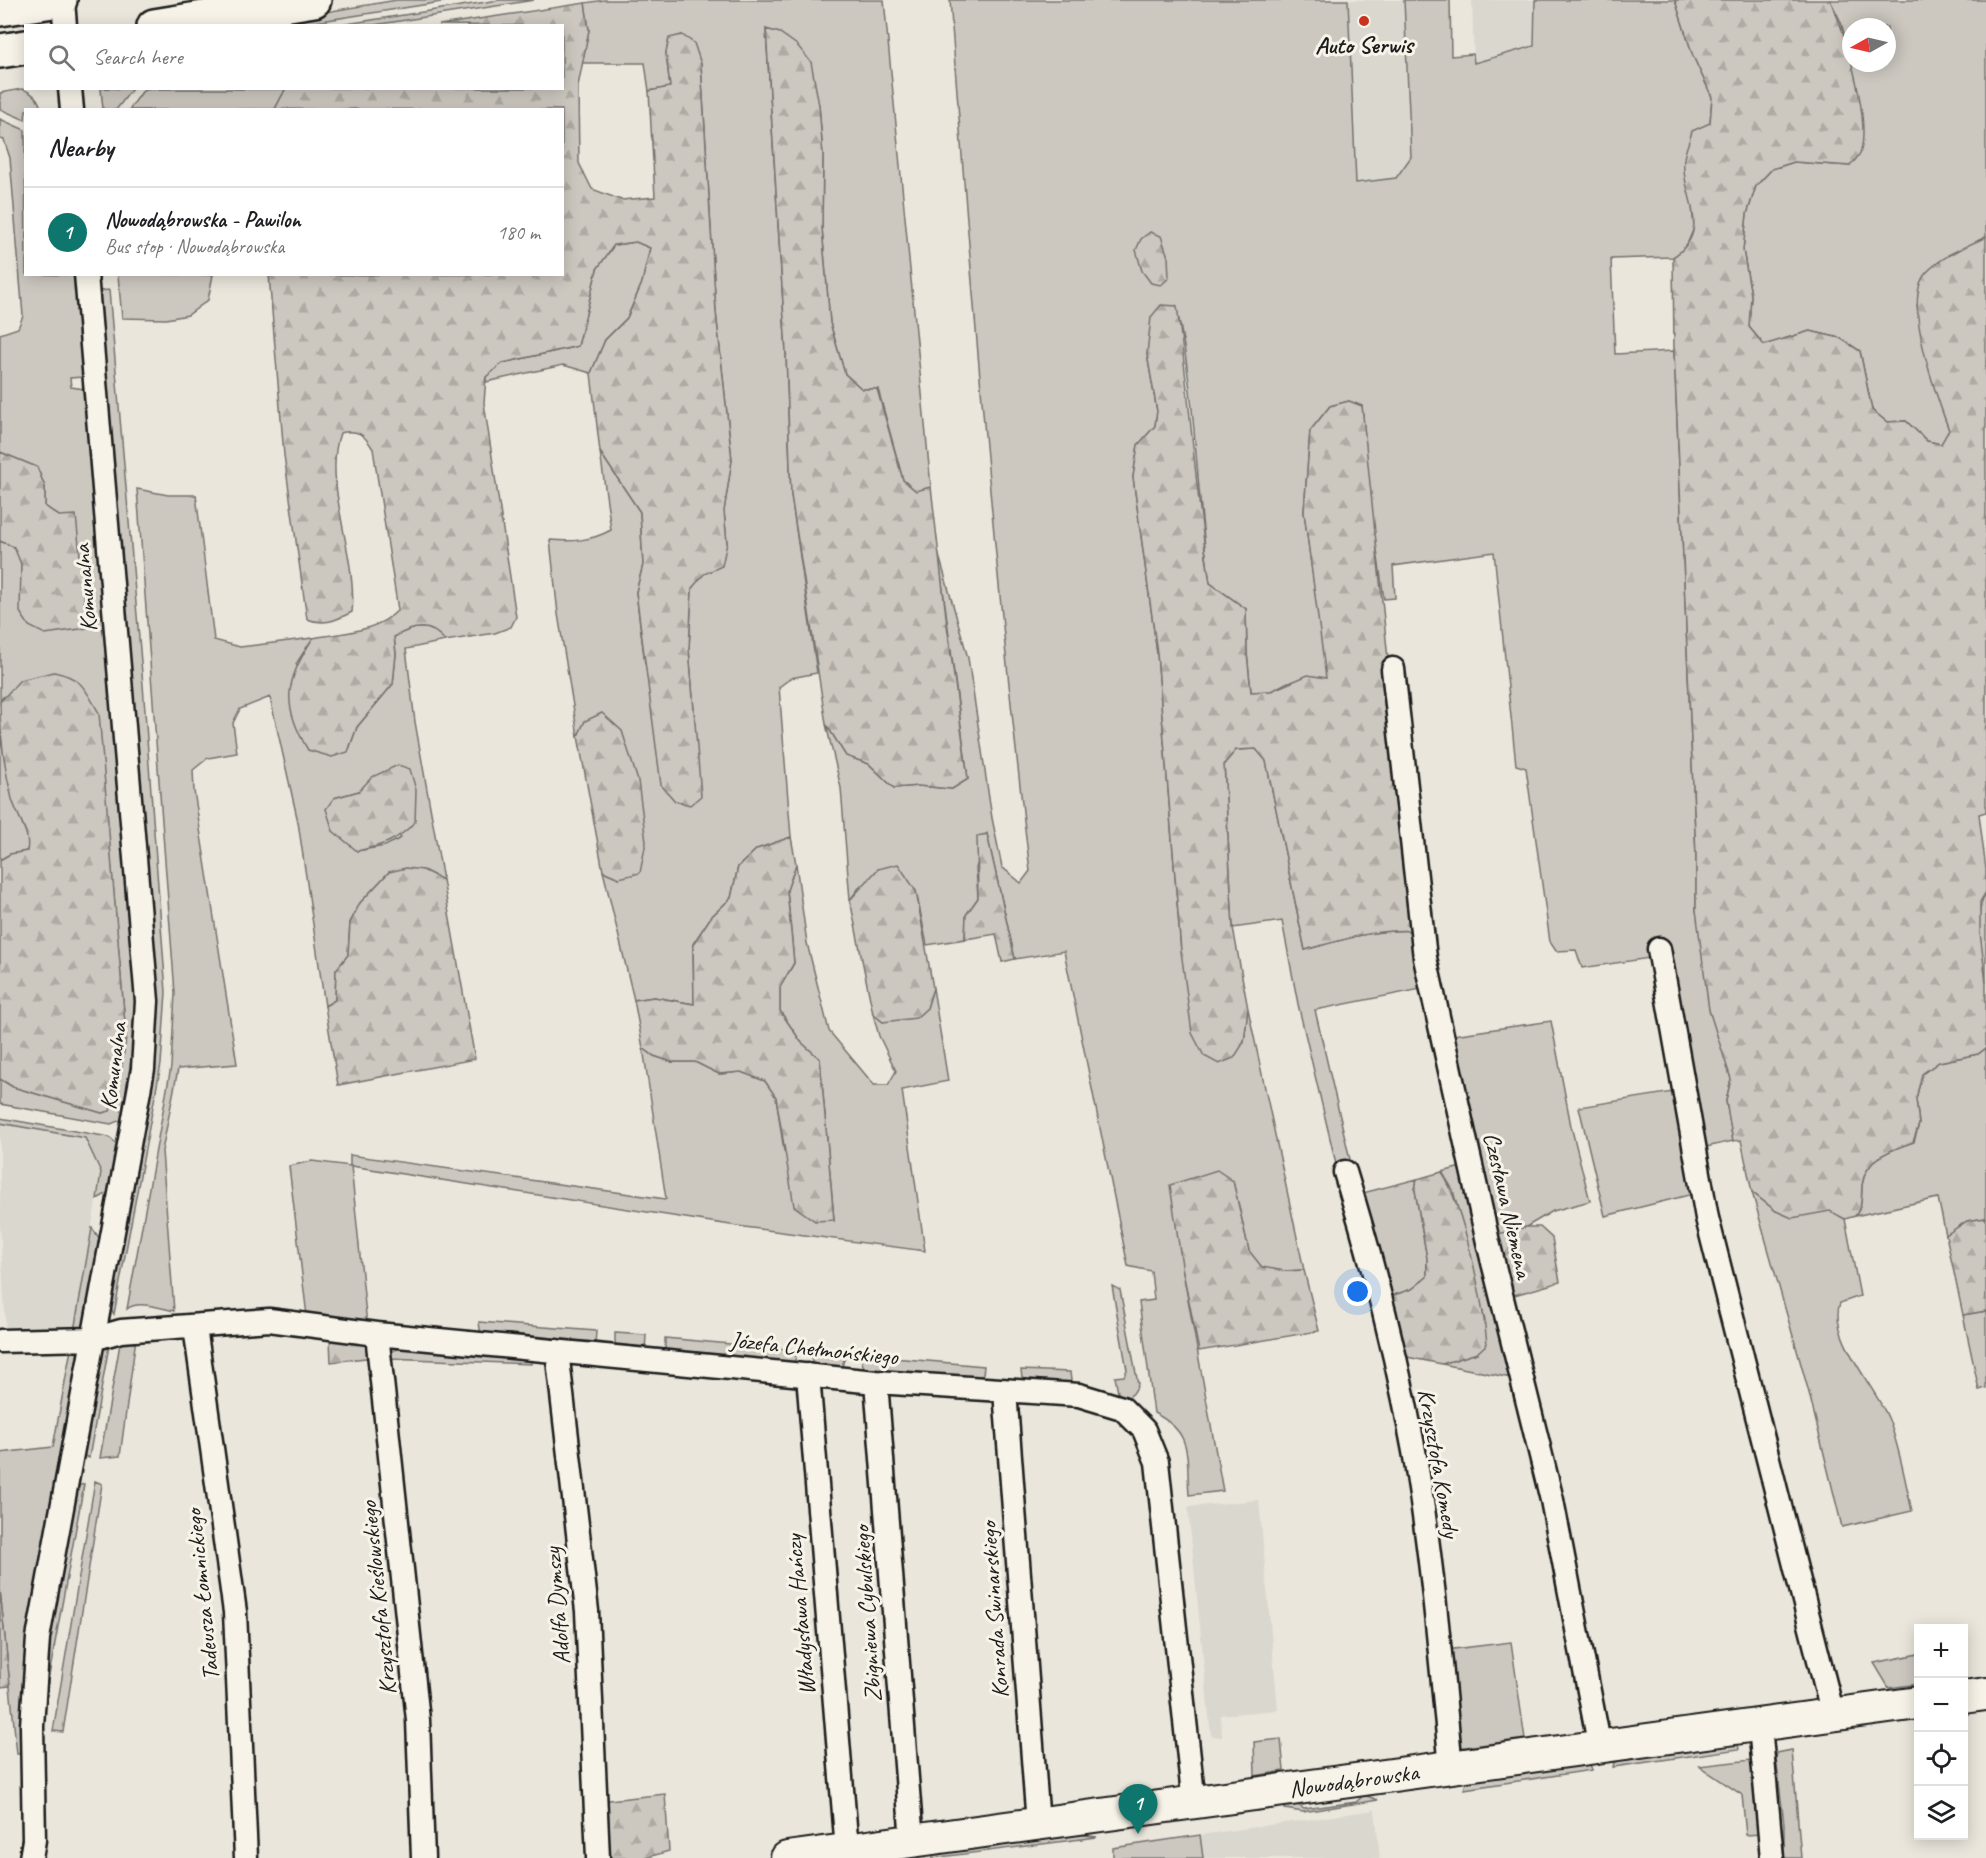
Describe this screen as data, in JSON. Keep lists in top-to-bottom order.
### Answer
{
  "streets": {
    "street": [
      "Komunalna",
      "Czesława Niemena",
      "Józefa Chełmońskiego",
      "Krzysztofa Komedy",
      "Tadeusza Łomnickiego",
      "Krzysztofa Kieślowskiego",
      "Adolfa Dymszy",
      "Konrada Swinarskiego",
      "Zbigniewa Cybulskiego",
      "Władysława Hańczy",
      "Nowodąbrowska"
    ]
  },
  "crossings": [
    ["Komunalna", "Józefa Chełmońskiego"],
    ["Czesława Niemena", "Nowodąbrowska"],
    ["Józefa Chełmońskiego", "Tadeusza Łomnickiego"],
    ["Józefa Chełmońskiego", "Krzysztofa Kieślowskiego"],
    ["Józefa Chełmońskiego", "Adolfa Dymszy"],
    ["Józefa Chełmońskiego", "Konrada Swinarskiego"],
    ["Józefa Chełmońskiego", "Zbigniewa Cybulskiego"],
    ["Józefa Chełmońskiego", "Władysława Hańczy"],
    ["Józefa Chełmońskiego", "Nowodąbrowska"],
    ["Krzysztofa Komedy", "Nowodąbrowska"],
    ["Konrada Swinarskiego", "Nowodąbrowska"],
    ["Zbigniewa Cybulskiego", "Nowodąbrowska"],
    ["Władysława Hańczy", "Nowodąbrowska"]
  ],
  "places": ["Auto Serwis"],
  "north": "left",
  "page": {
    "search": "Search here",
    "heading": "Nearby",
    "list": [
      {
        "mark": "1",
        "name": "Nowodąbrowska - Pawilon",
        "note": "Bus stop · Nowodąbrowska",
        "value": "180 m"
      }
    ],
    "map_buttons": ["+", "−"],
    "pins": "1"
  }
}
